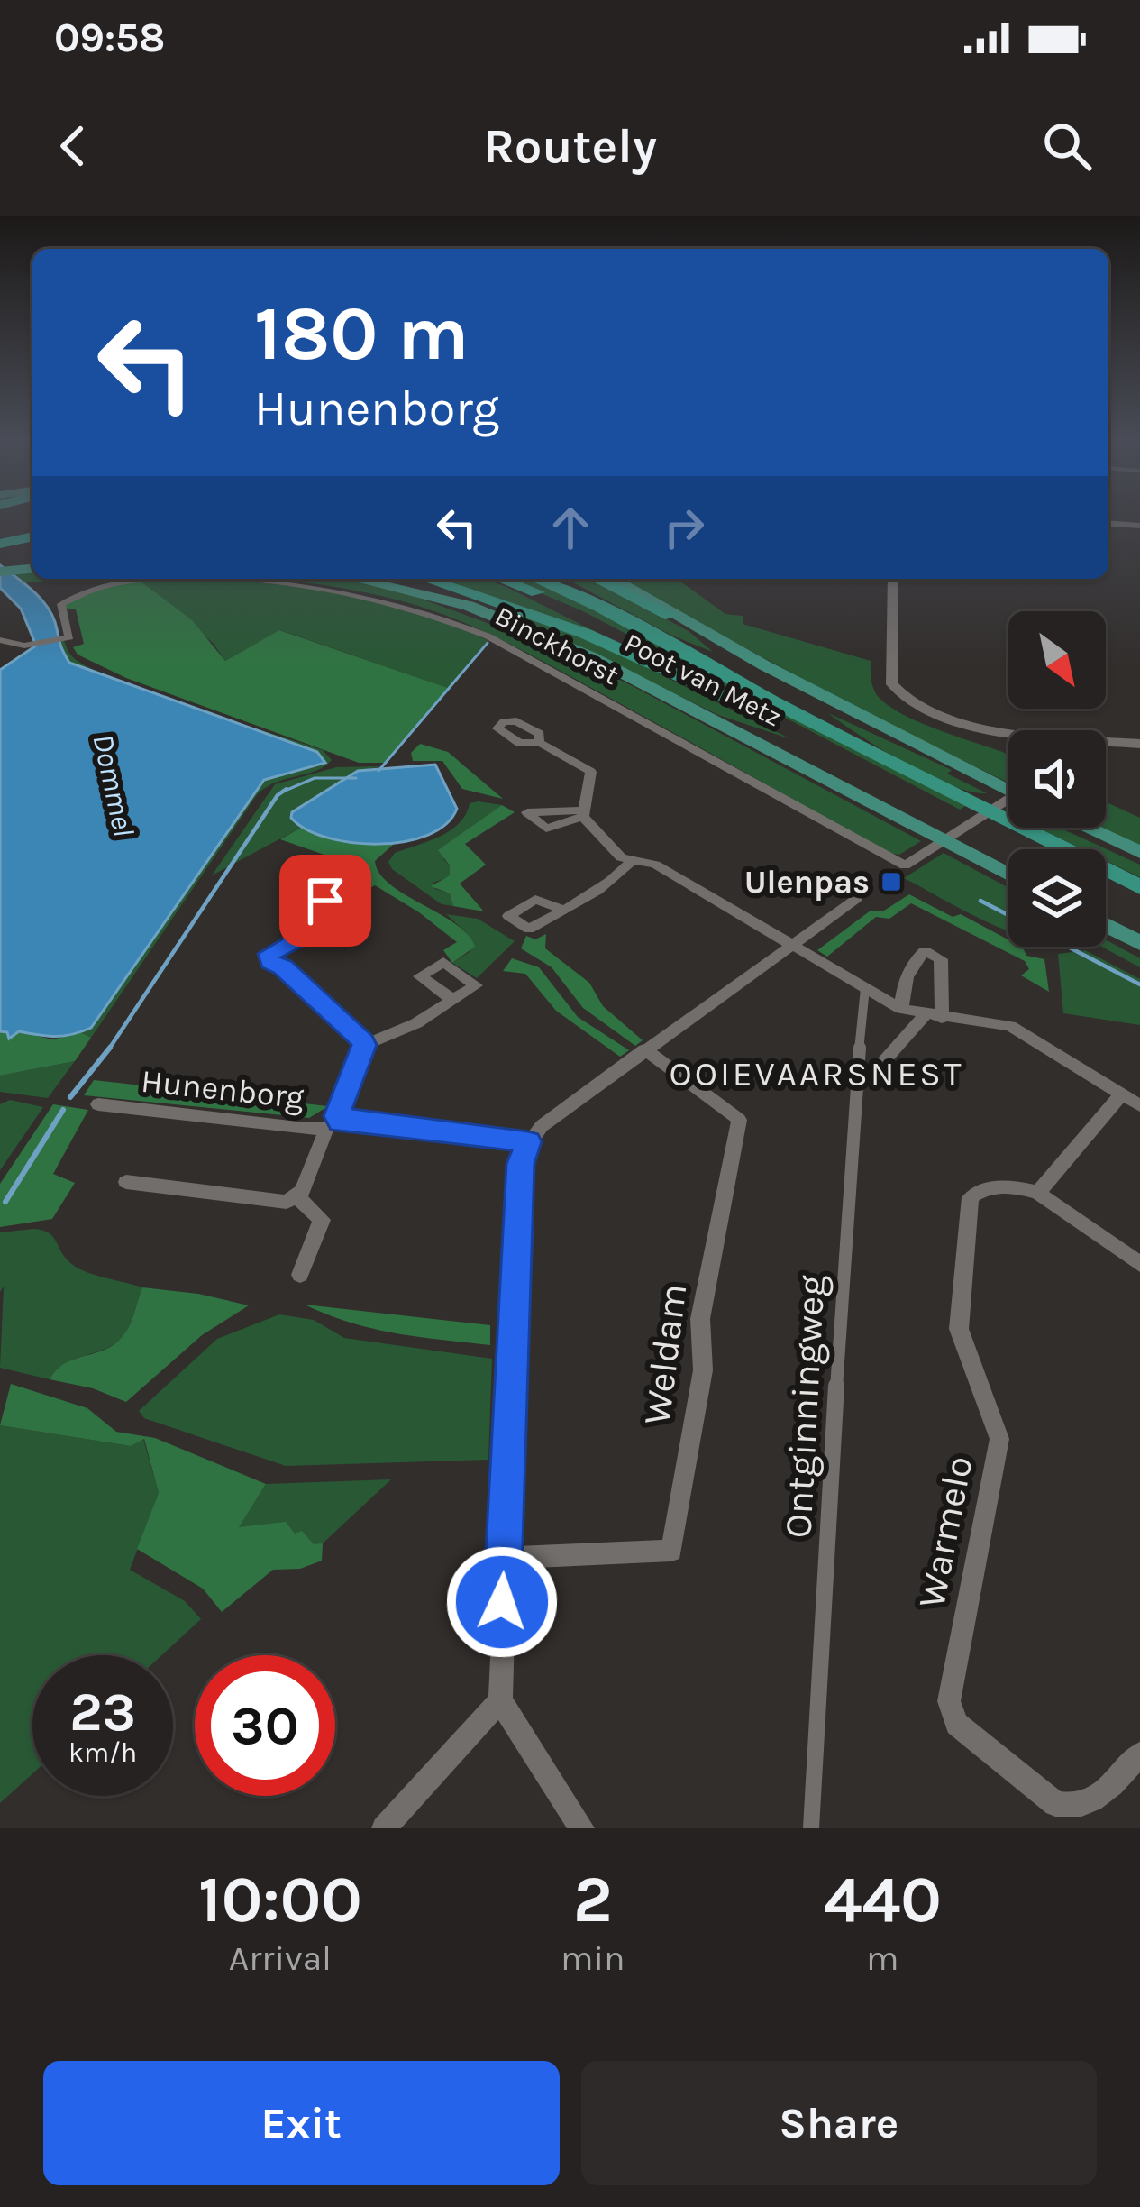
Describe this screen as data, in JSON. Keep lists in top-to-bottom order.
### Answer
{
  "streets": {
    "highway": ["Poot van Metz"],
    "street": [
      "Binckhorst",
      "Hunenborg",
      "Weldam",
      "Ontginningweg",
      "Warmelo"
    ]
  },
  "districts": ["OOIEVAARSNEST"],
  "water": ["Dommel"],
  "places": {
    "transit": ["Ulenpas"]
  },
  "north": "bottom right",
  "page": {
    "status": "09:58",
    "header": "Routely",
    "turn": ["180 m", "Hunenborg"],
    "speed": "23 km/h",
    "limit": "30",
    "eta": [
      "10:00",
      "Arrival",
      "2",
      "min",
      "440",
      "m"
    ],
    "buttons": ["Exit", "Share"]
  }
}
